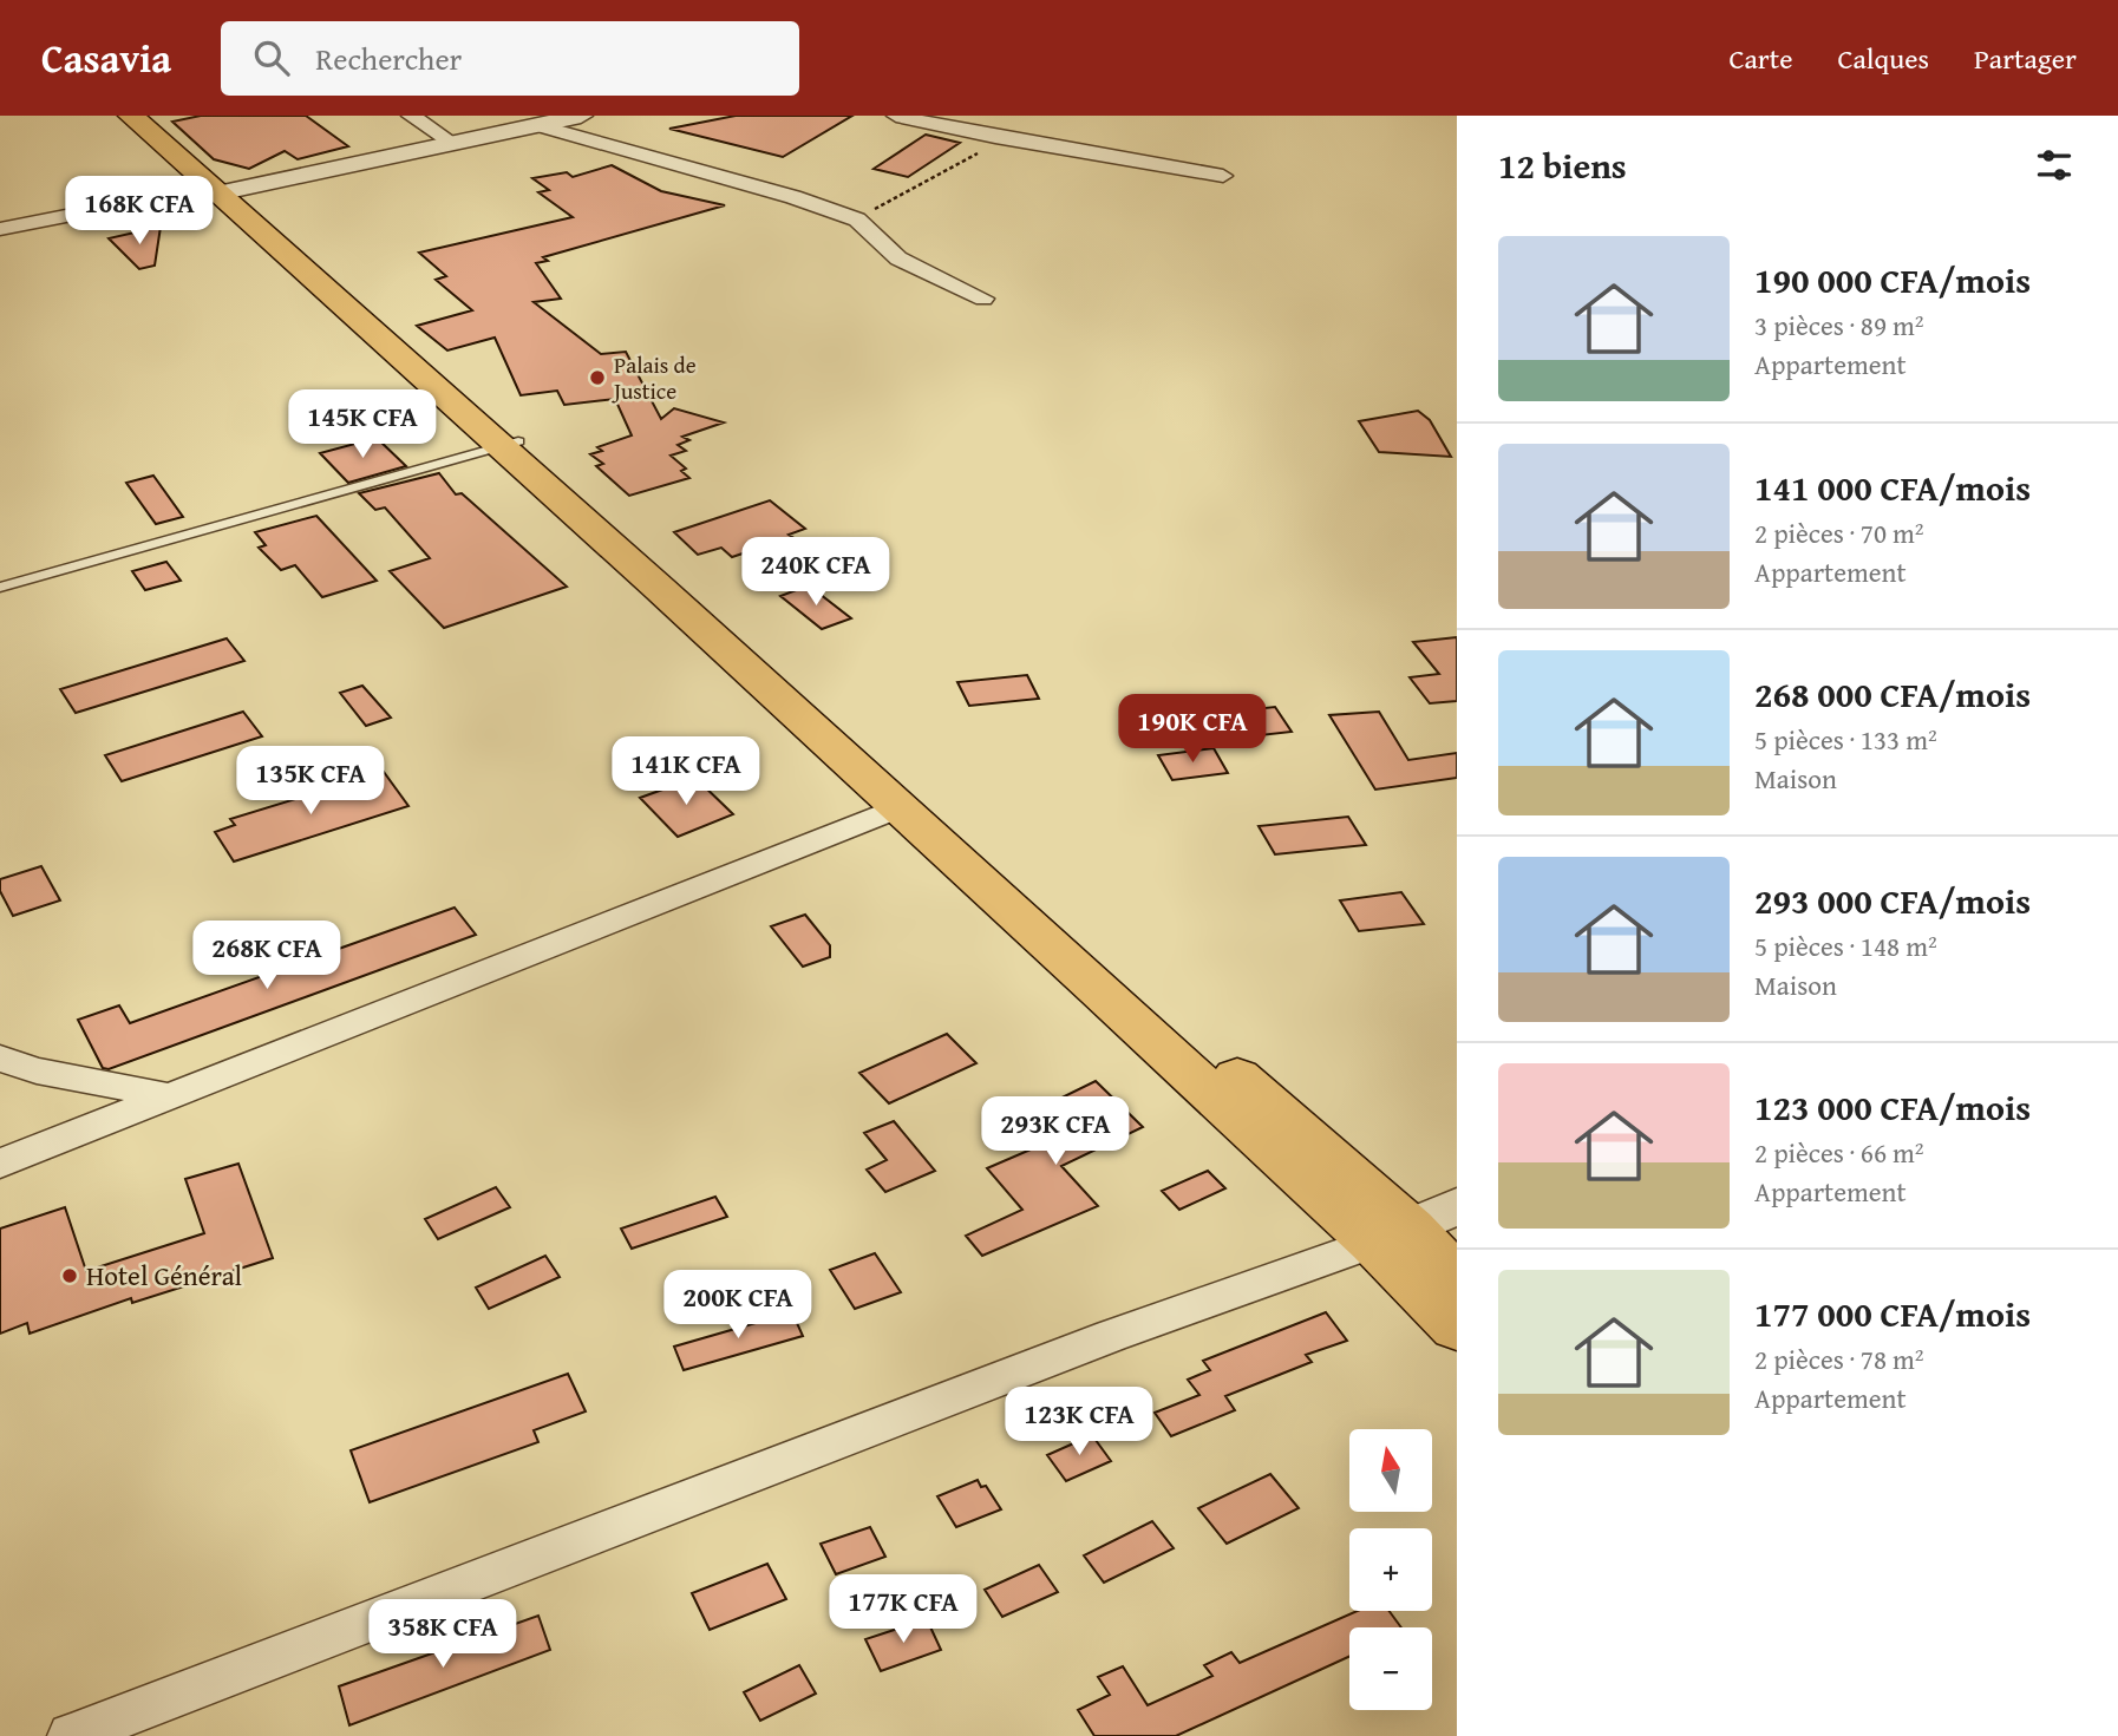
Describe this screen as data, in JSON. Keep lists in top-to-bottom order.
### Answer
{
  "places": ["Palais de Justice", "Hotel Général"],
  "north": "top",
  "page": {
    "header": "Casavia",
    "search": "Rechercher",
    "nav": ["Carte", "Calques", "Partager"],
    "heading": "12 biens",
    "price": [
      "168K CFA",
      "145K CFA",
      "240K CFA",
      "190K CFA",
      "141K CFA",
      "135K CFA",
      "268K CFA",
      "293K CFA",
      "200K CFA",
      "123K CFA",
      "177K CFA",
      "358K CFA"
    ],
    "list": [
      {
        "name": "190 000 CFA/mois",
        "note": "3 pièces · 89 m² · Appartement"
      },
      {
        "name": "141 000 CFA/mois",
        "note": "2 pièces · 70 m² · Appartement"
      },
      {
        "name": "268 000 CFA/mois",
        "note": "5 pièces · 133 m² · Maison"
      },
      {
        "name": "293 000 CFA/mois",
        "note": "5 pièces · 148 m² · Maison"
      },
      {
        "name": "123 000 CFA/mois",
        "note": "2 pièces · 66 m² · Appartement"
      },
      {
        "name": "177 000 CFA/mois",
        "note": "2 pièces · 78 m² · Appartement"
      }
    ],
    "map_buttons": ["+", "−"]
  }
}
